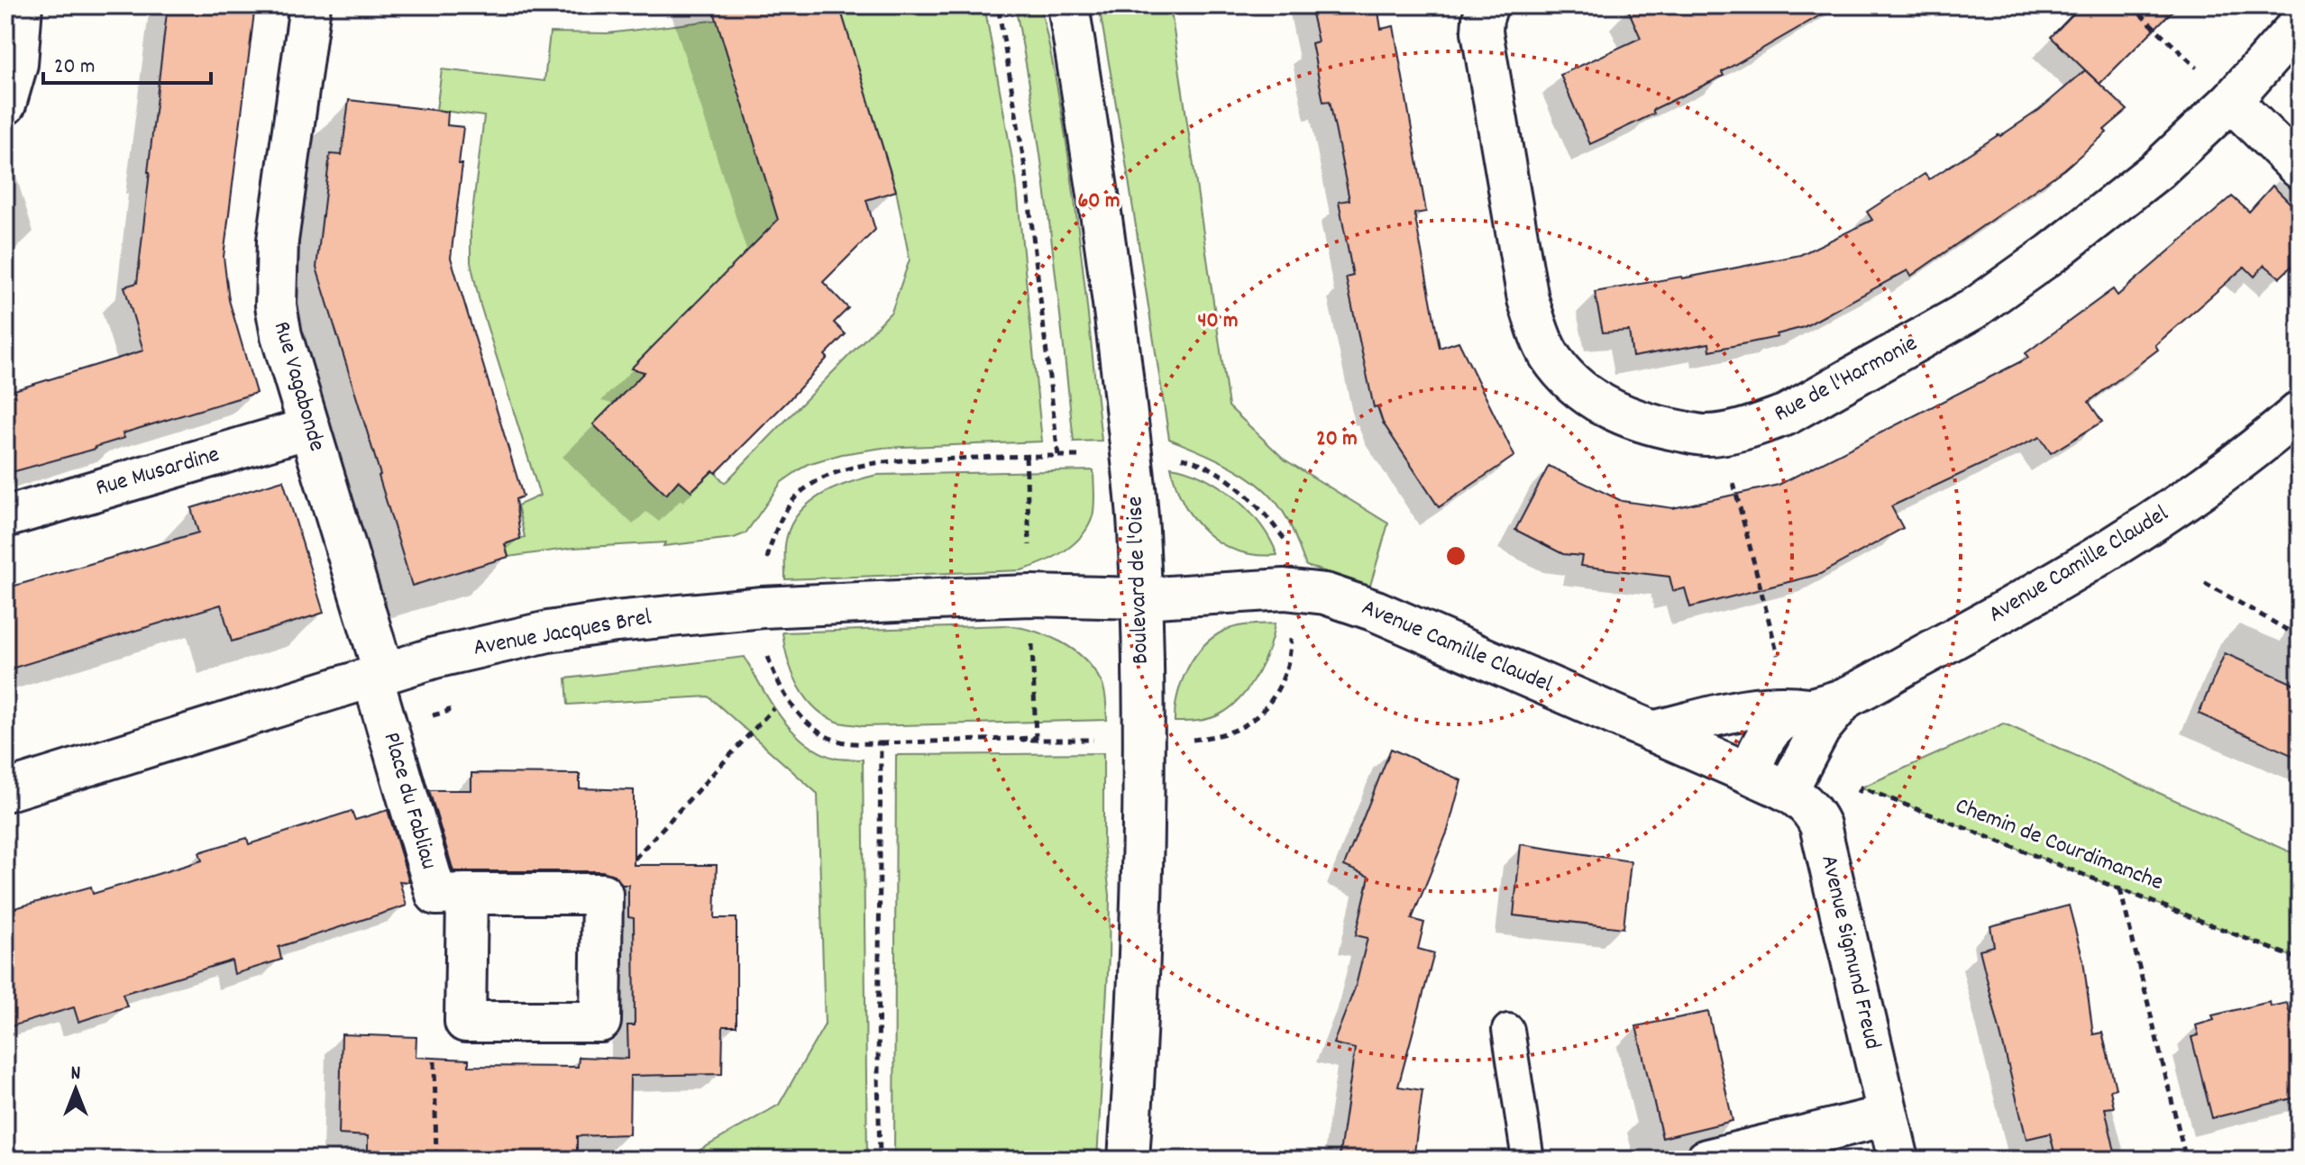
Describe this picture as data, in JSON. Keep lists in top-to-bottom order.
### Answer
{
  "streets": {
    "street": [
      "Rue de l'Harmonie",
      "Rue Vagabonde",
      "Rue Musardine",
      "Avenue Camille Claudel",
      "Boulevard de l'Oise",
      "Avenue Jacques Brel",
      "Place du Fabliau",
      "Avenue Sigmund Freud"
    ],
    "path": ["Chemin de Courdimanche"]
  },
  "crossings": [
    ["Rue Vagabonde", "Rue Musardine"],
    ["Rue Vagabonde", "Avenue Jacques Brel"],
    ["Rue Vagabonde", "Place du Fabliau"],
    ["Avenue Camille Claudel", "Boulevard de l'Oise"],
    ["Avenue Camille Claudel", "Avenue Jacques Brel"],
    ["Avenue Camille Claudel", "Avenue Sigmund Freud"],
    ["Boulevard de l'Oise", "Avenue Jacques Brel"],
    ["Avenue Jacques Brel", "Place du Fabliau"],
    ["Chemin de Courdimanche", "Avenue Sigmund Freud"]
  ],
  "scale_bar": "20 m",
  "north": "top",
  "rings": ["60 m", "40 m", "20 m"]
}
